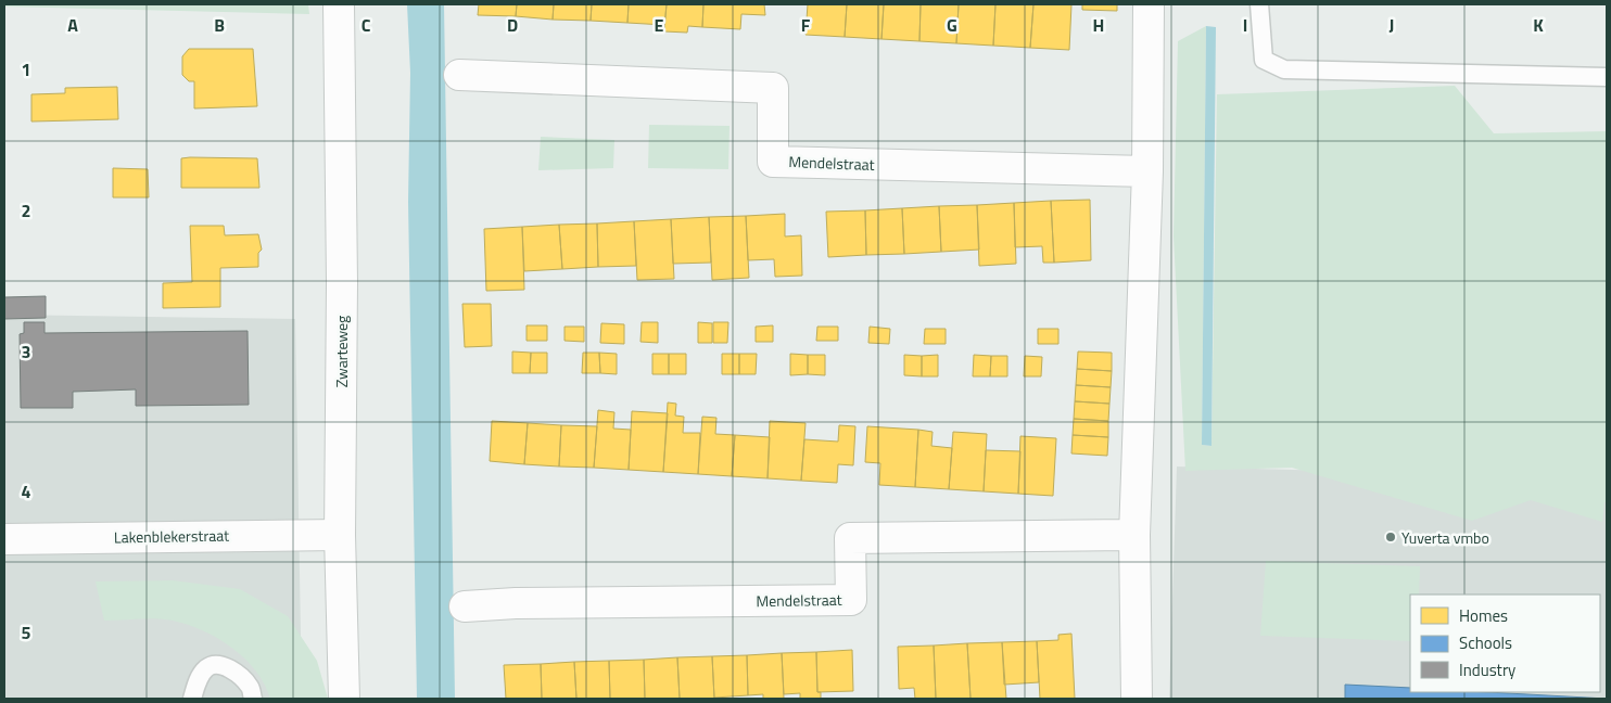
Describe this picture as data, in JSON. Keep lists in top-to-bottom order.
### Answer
{
  "streets": {
    "street": ["Mendelstraat", "Zwarteweg", "Lakenblekerstraat"]
  },
  "crossings": [
    ["Zwarteweg", "Lakenblekerstraat"]
  ],
  "places": ["Yuverta vmbo"],
  "legend": ["Homes", "Schools", "Industry"],
  "grid": {
    "columns": [
      "A",
      "B",
      "C",
      "D",
      "E",
      "F",
      "G",
      "H",
      "I",
      "J",
      "K"
    ],
    "rows": [
      "1",
      "2",
      "3",
      "4",
      "5"
    ]
  }
}
